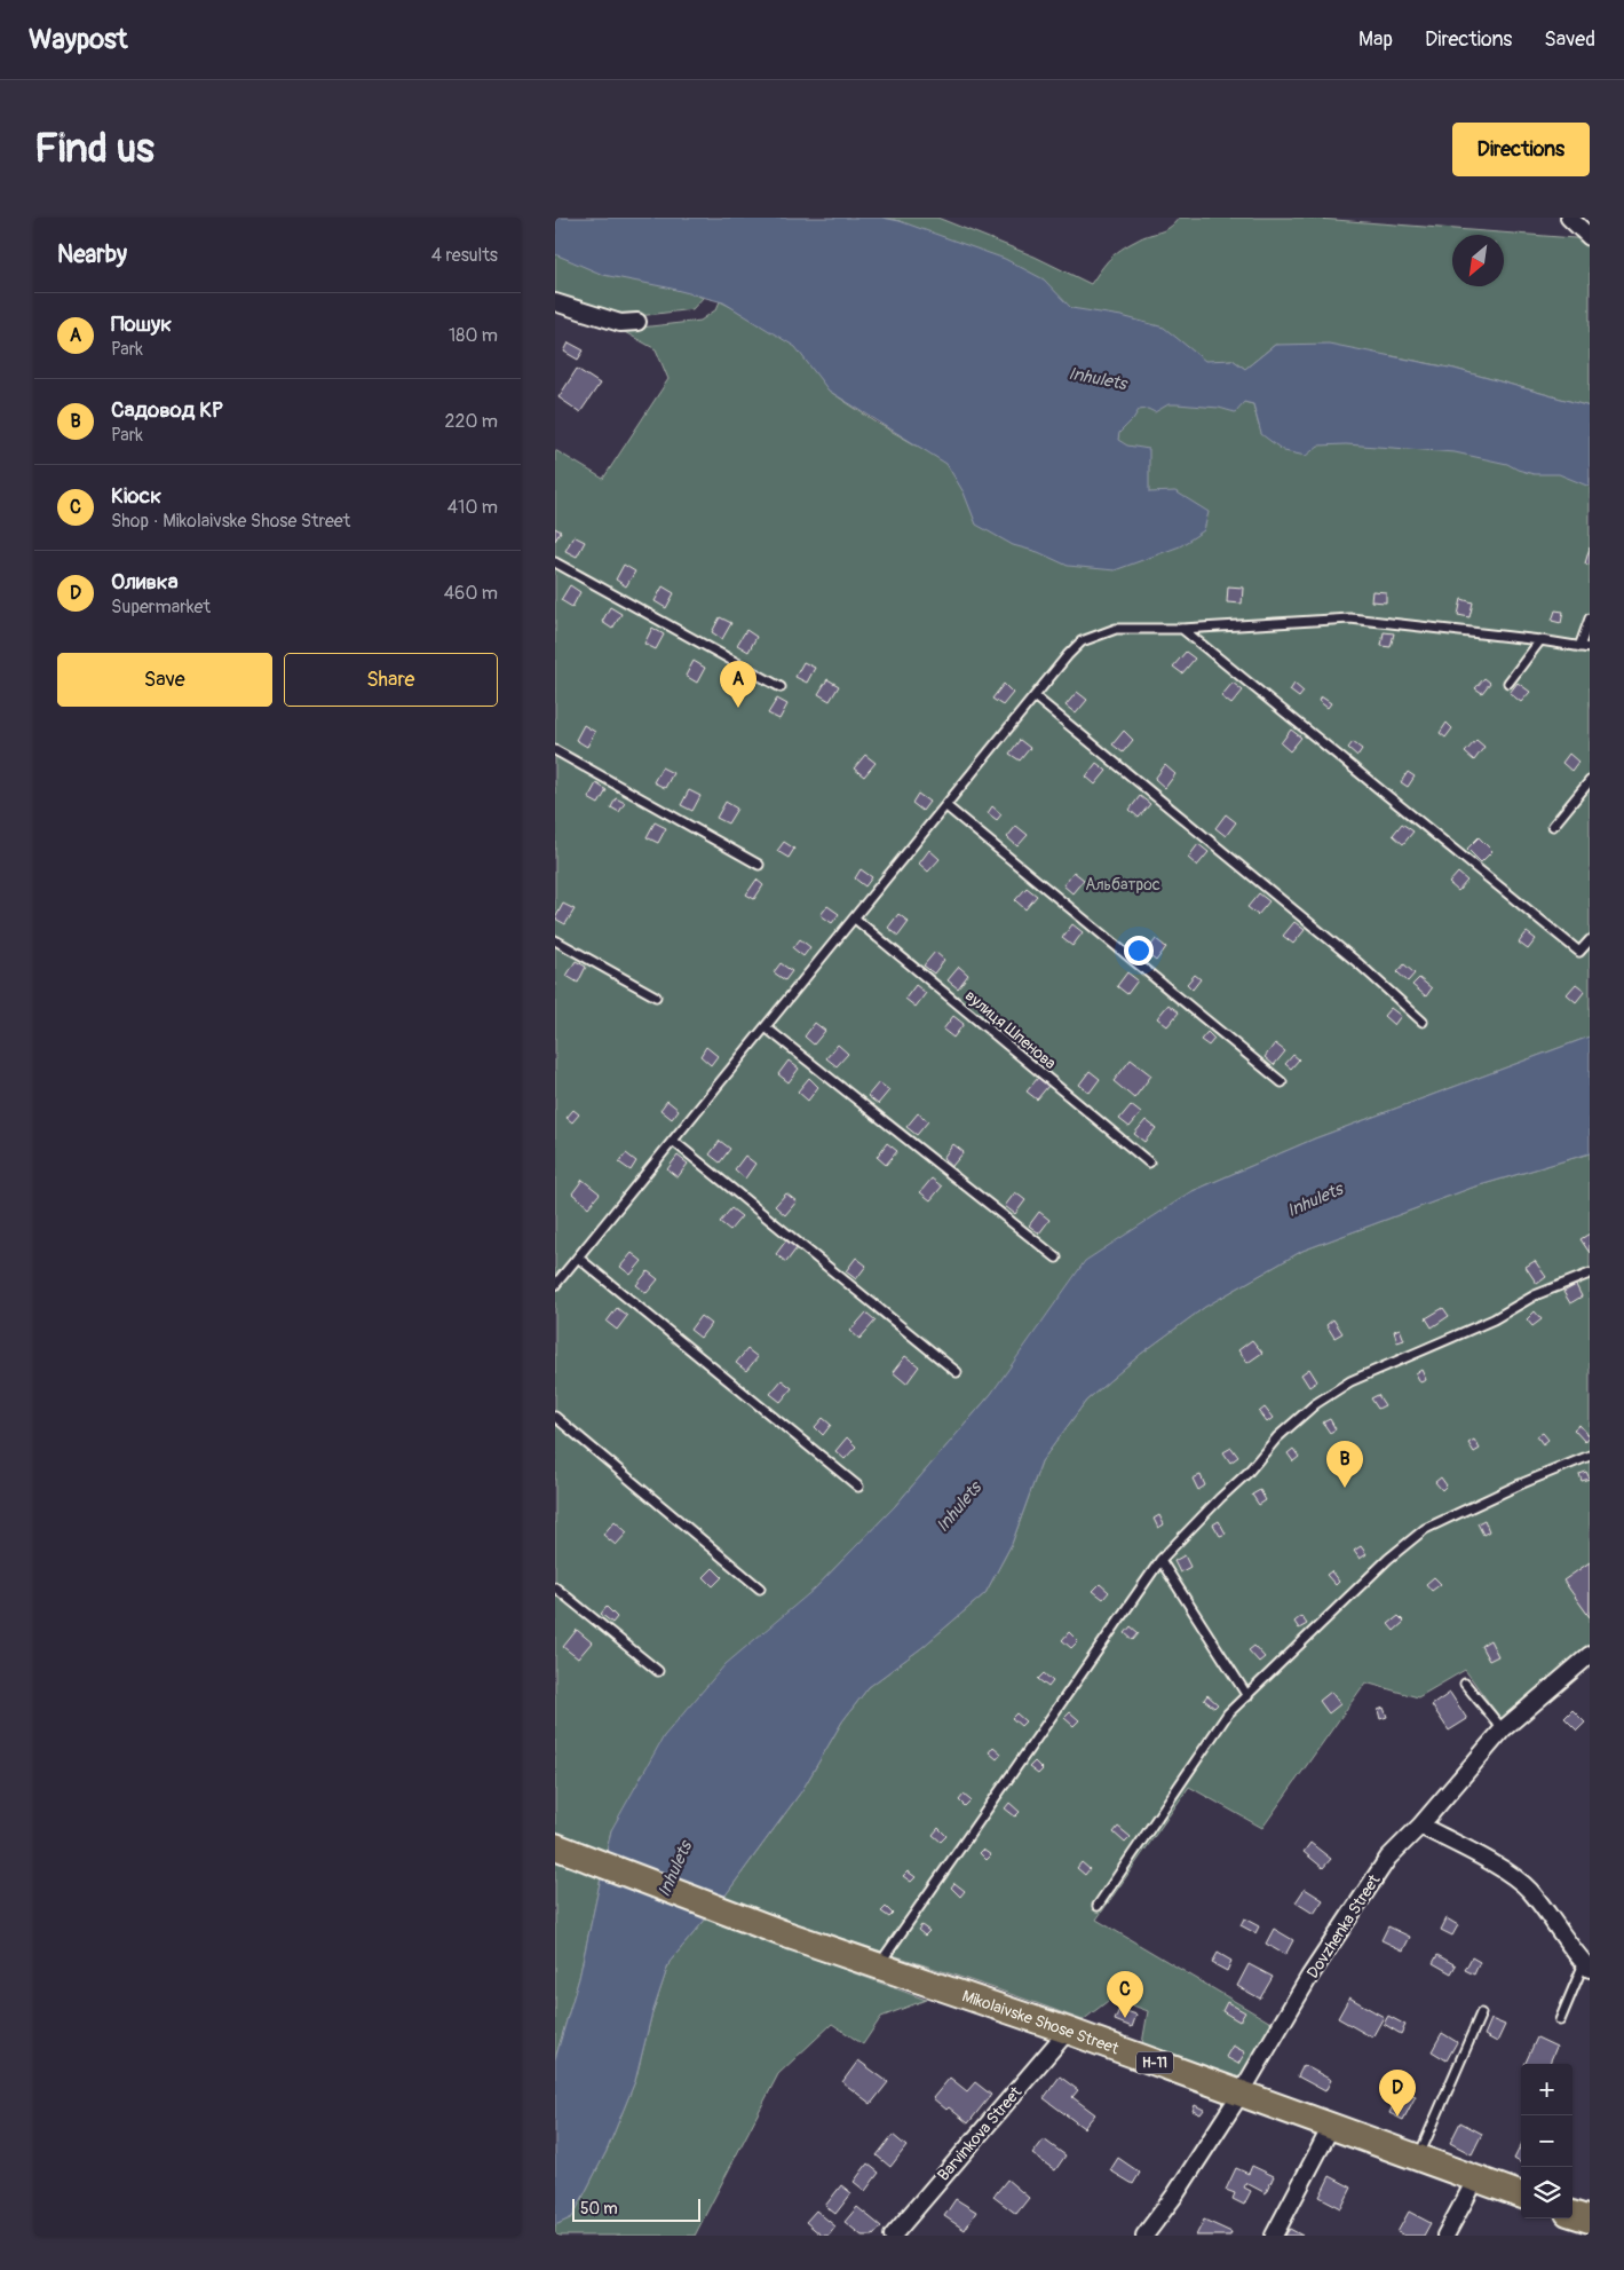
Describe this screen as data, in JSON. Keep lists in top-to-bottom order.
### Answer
{
  "streets": {
    "main road": ["Mikolaivske Shose Street", "Н-11"],
    "street": ["Dovzhenka Street", "Barvinkova Street"],
    "lane": ["вулиця Шпенова"]
  },
  "crossings": [
    ["Dovzhenka Street", "Mikolaivske Shose Street"],
    ["Mikolaivske Shose Street", "Barvinkova Street"]
  ],
  "water": ["Inhulets"],
  "parks": ["Альбатрос"],
  "scale_bar": "50 m",
  "north": "bottom left",
  "page": {
    "header": "Waypost",
    "nav": ["Map", "Directions", "Saved"],
    "buttons": [
      "Directions",
      ["Save", "Share"]
    ],
    "title": "Find us",
    "heading": ["Nearby", "4 results"],
    "list": [
      {
        "mark": "A",
        "name": "Пошук",
        "note": "Park",
        "value": "180 m"
      },
      {
        "mark": "B",
        "name": "Садовод КР",
        "note": "Park",
        "value": "220 m"
      },
      {
        "mark": "C",
        "name": "Кіоск",
        "note": "Shop · Mikolaivske Shose Street",
        "value": "410 m"
      },
      {
        "mark": "D",
        "name": "Оливка",
        "note": "Supermarket",
        "value": "460 m"
      }
    ],
    "pins": [
      "A",
      "B",
      "C",
      "D"
    ],
    "map_buttons": ["+", "−"],
    "scale": "50 m"
  }
}
